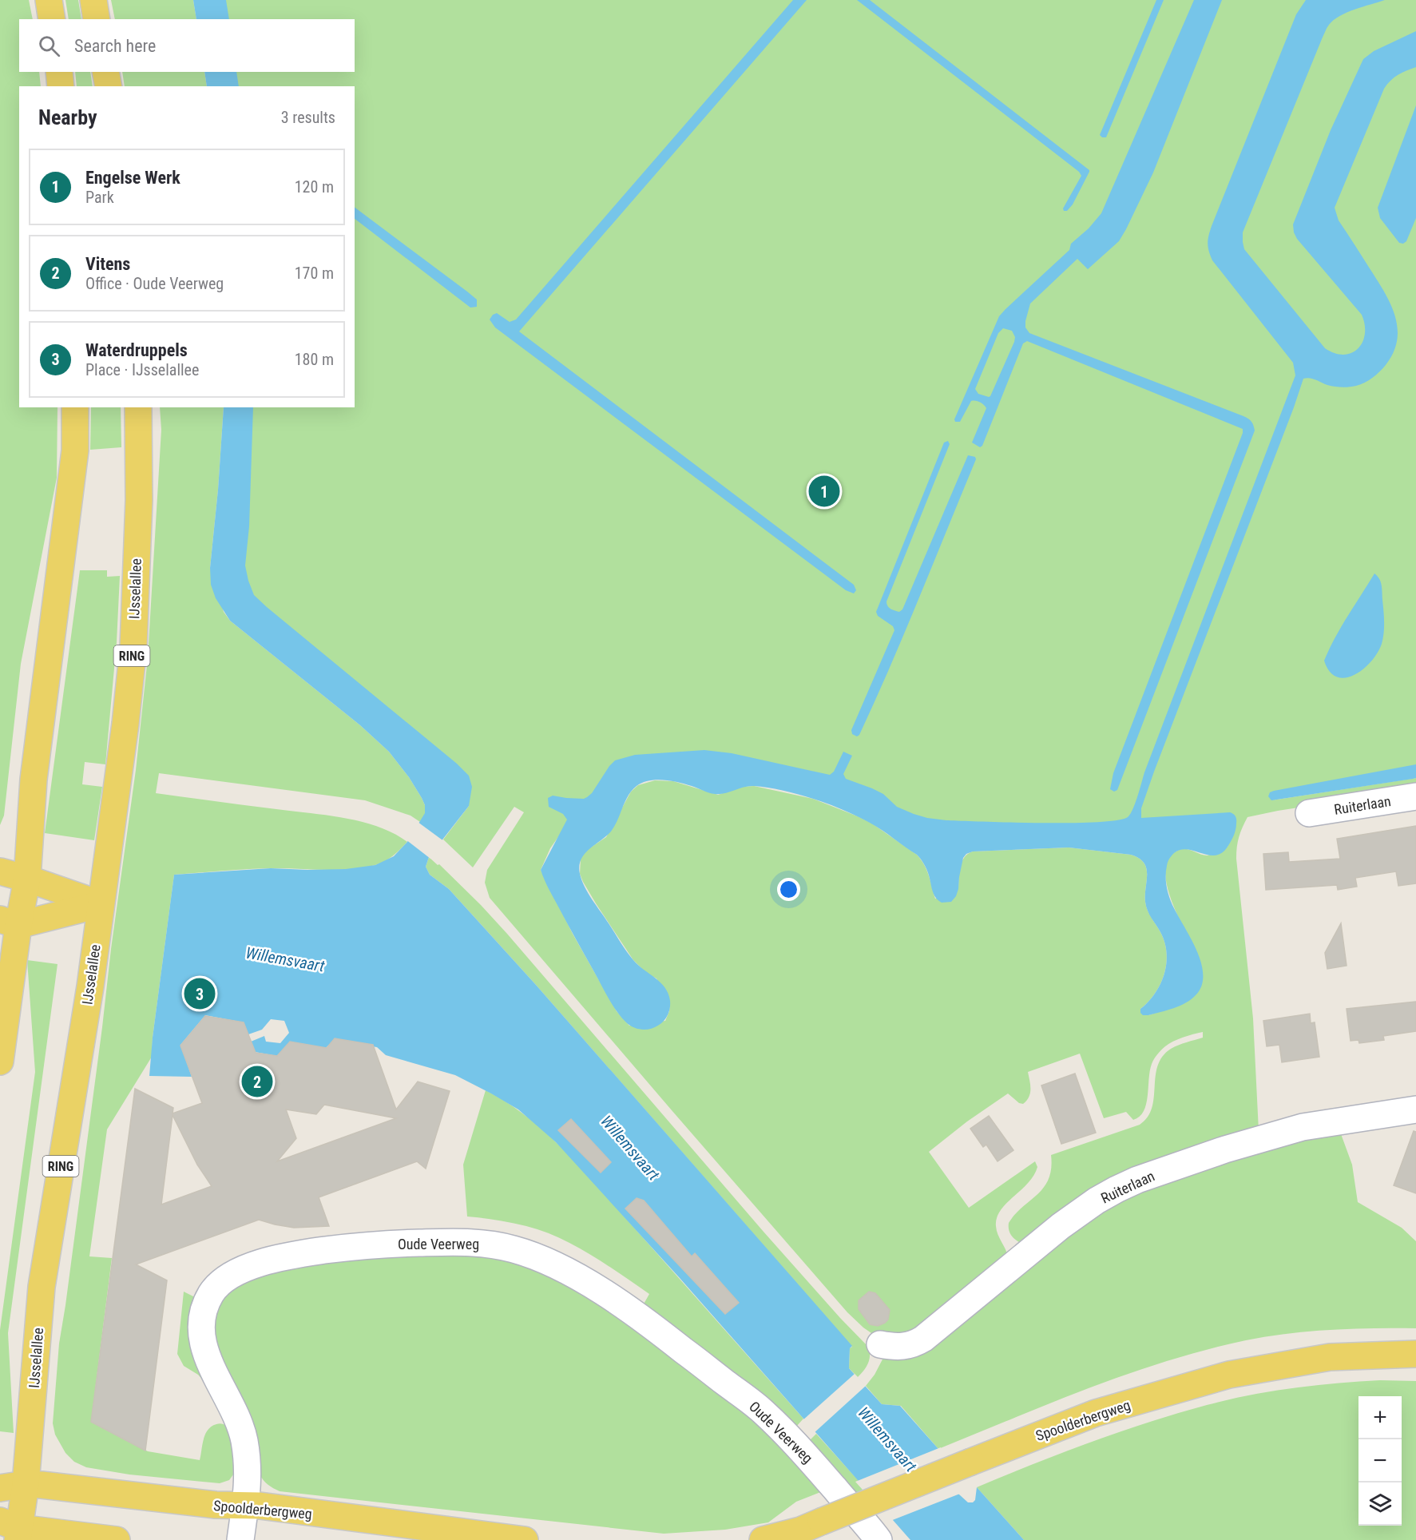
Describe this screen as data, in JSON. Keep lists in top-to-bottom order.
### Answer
{
  "streets": {
    "main road": ["IJsselallee", "RING", "Spoolderbergweg"],
    "street": ["Ruiterlaan", "Oude Veerweg"]
  },
  "crossings": [
    ["IJsselallee", "Spoolderbergweg"],
    ["Oude Veerweg", "Spoolderbergweg"]
  ],
  "water": ["Willemsvaart"],
  "page": {
    "search": "Search here",
    "heading": ["Nearby", "3 results"],
    "list": [
      {
        "mark": "1",
        "name": "Engelse Werk",
        "note": "Park",
        "value": "120 m"
      },
      {
        "mark": "2",
        "name": "Vitens",
        "note": "Office · Oude Veerweg",
        "value": "170 m"
      },
      {
        "mark": "3",
        "name": "Waterdruppels",
        "note": "Place · IJsselallee",
        "value": "180 m"
      }
    ],
    "pins": ["1", "3", "2"],
    "map_buttons": ["+", "−"]
  }
}
